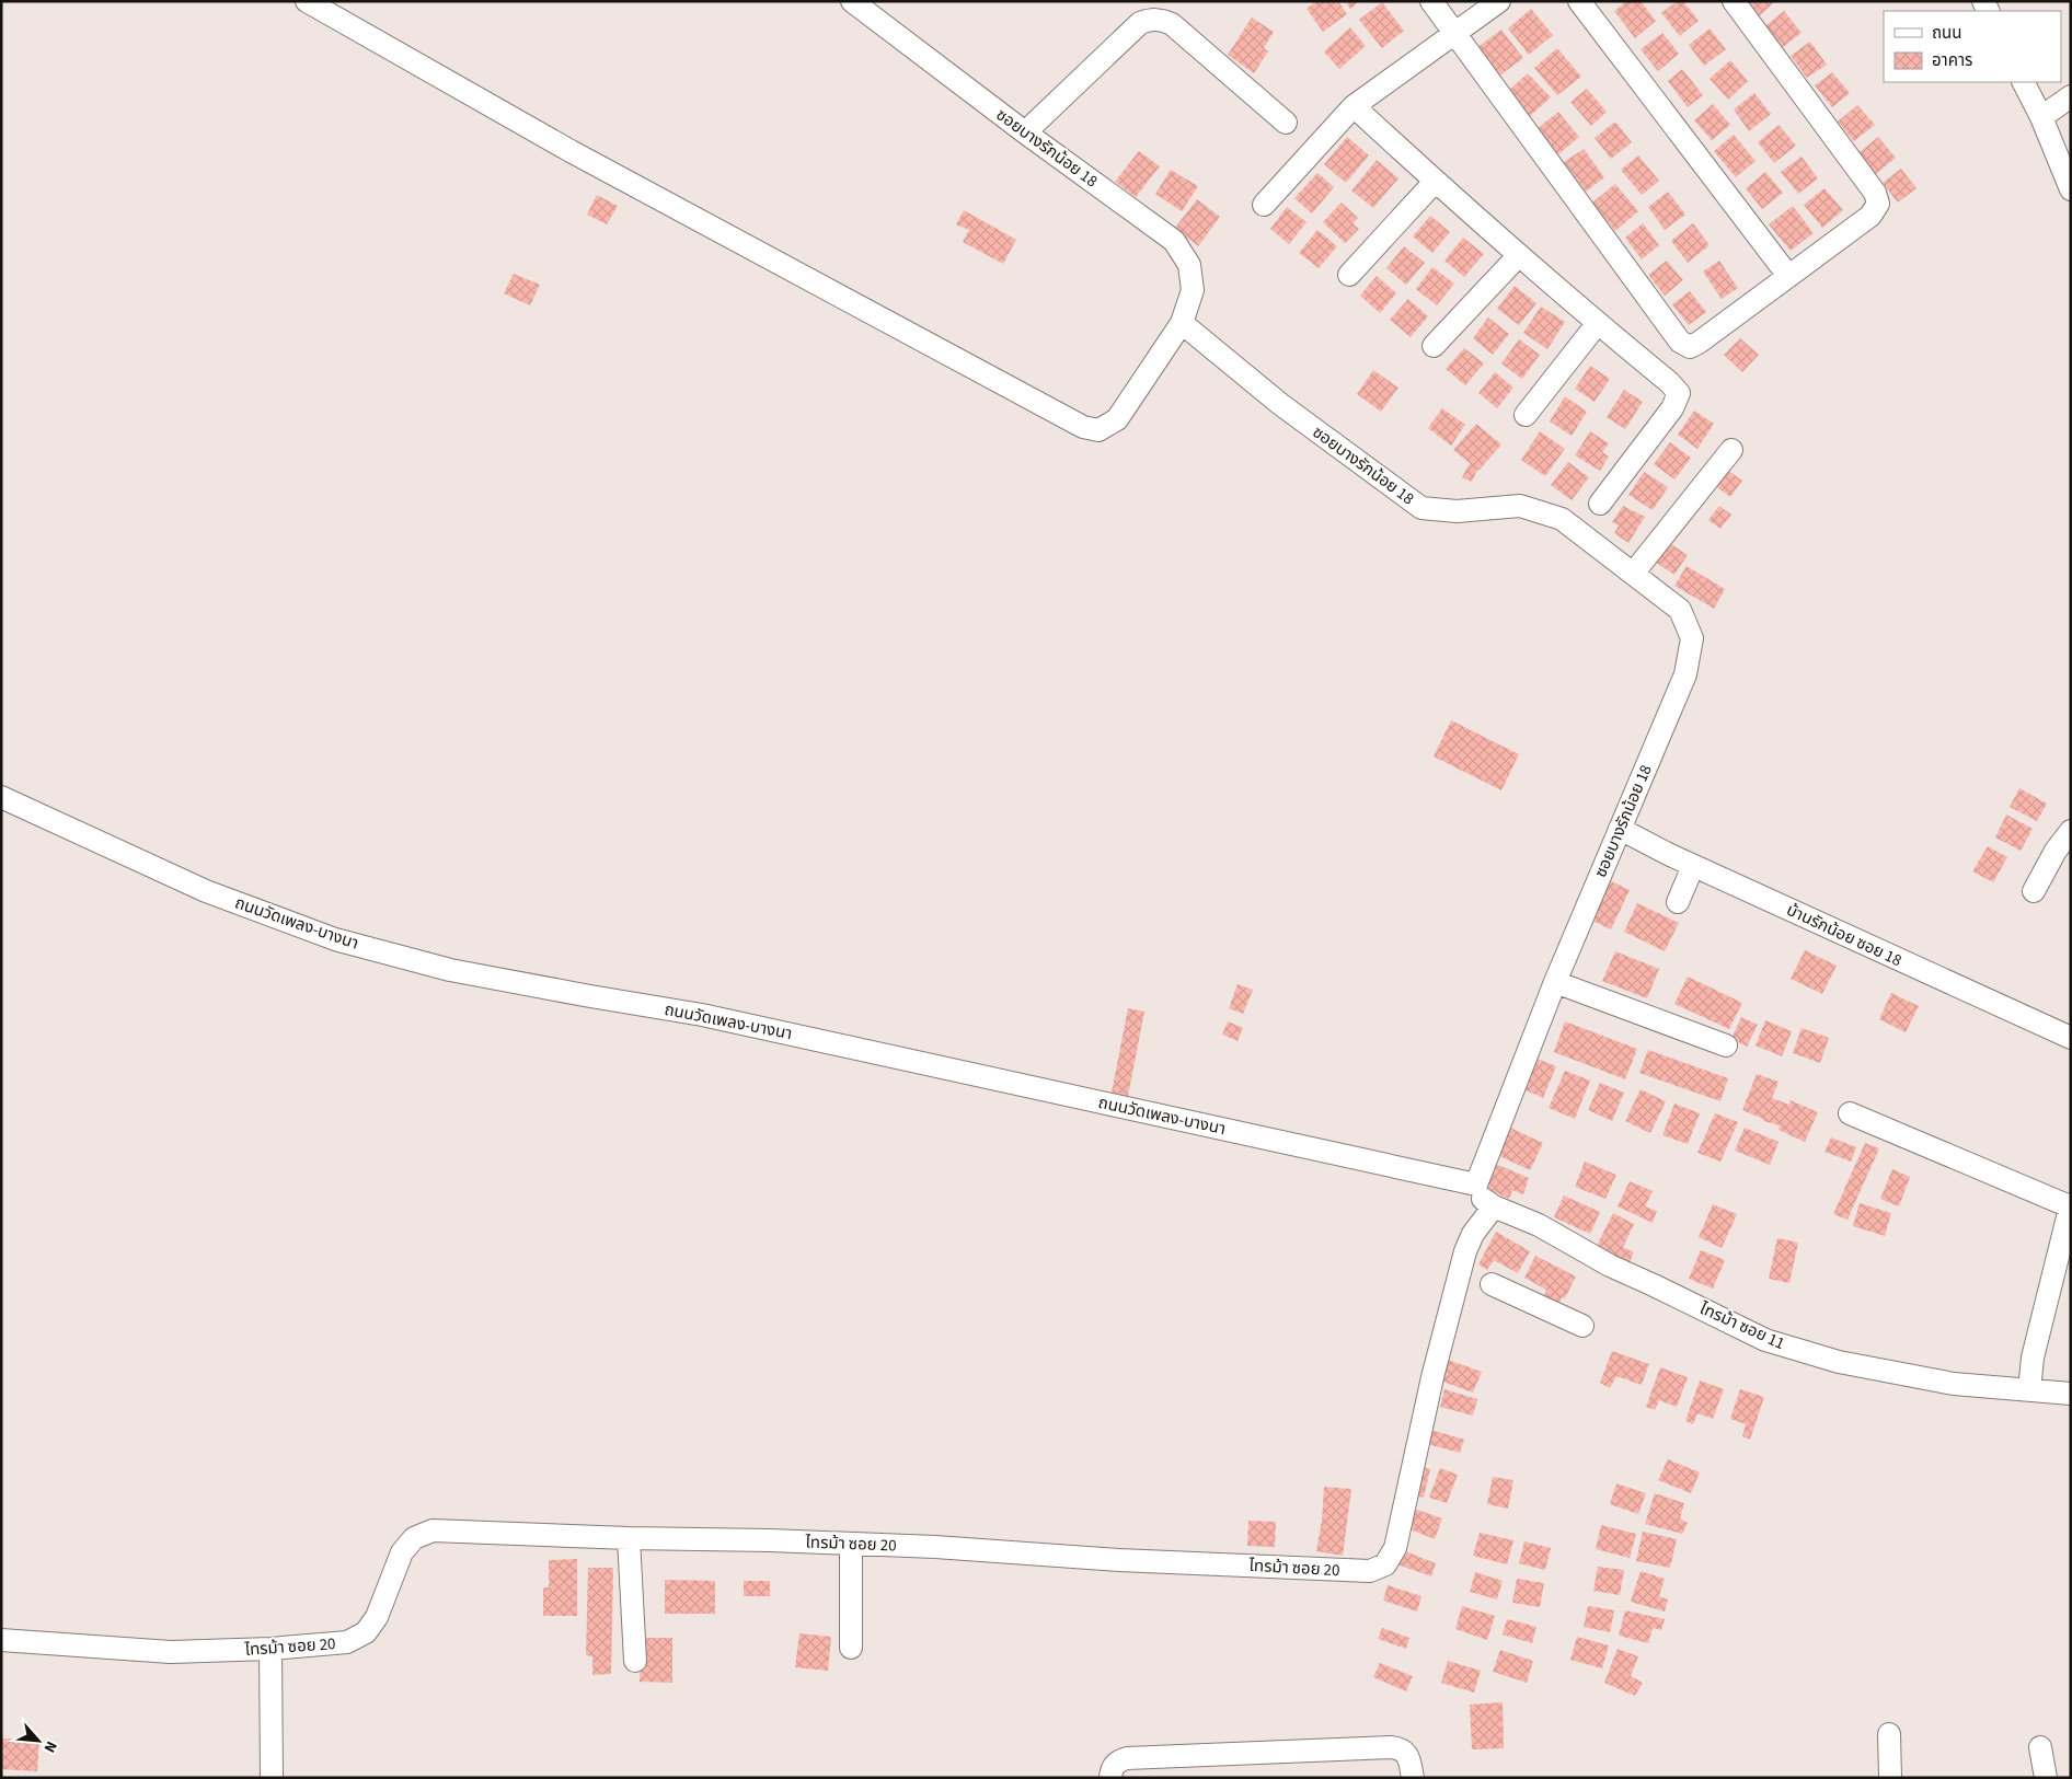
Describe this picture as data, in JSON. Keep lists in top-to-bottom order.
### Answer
{
  "streets": {
    "street": [
      "ซอยบางรักน้อย 18",
      "ถนนวัดเพลง-บางนา",
      "บ้านรักน้อย ซอย 18",
      "ไทรม้า ซอย 11",
      "ไทรม้า ซอย 20"
    ]
  },
  "crossings": [
    ["ซอยบางรักน้อย 18", "ถนนวัดเพลง-บางนา"],
    ["ซอยบางรักน้อย 18", "บ้านรักน้อย ซอย 18"],
    ["ซอยบางรักน้อย 18", "ไทรม้า ซอย 11"],
    ["ถนนวัดเพลง-บางนา", "ไทรม้า ซอย 11"],
    ["ไทรม้า ซอย 11", "ไทรม้า ซอย 20"]
  ],
  "legend": ["ถนน", "อาคาร"],
  "north": "bottom right"
}
